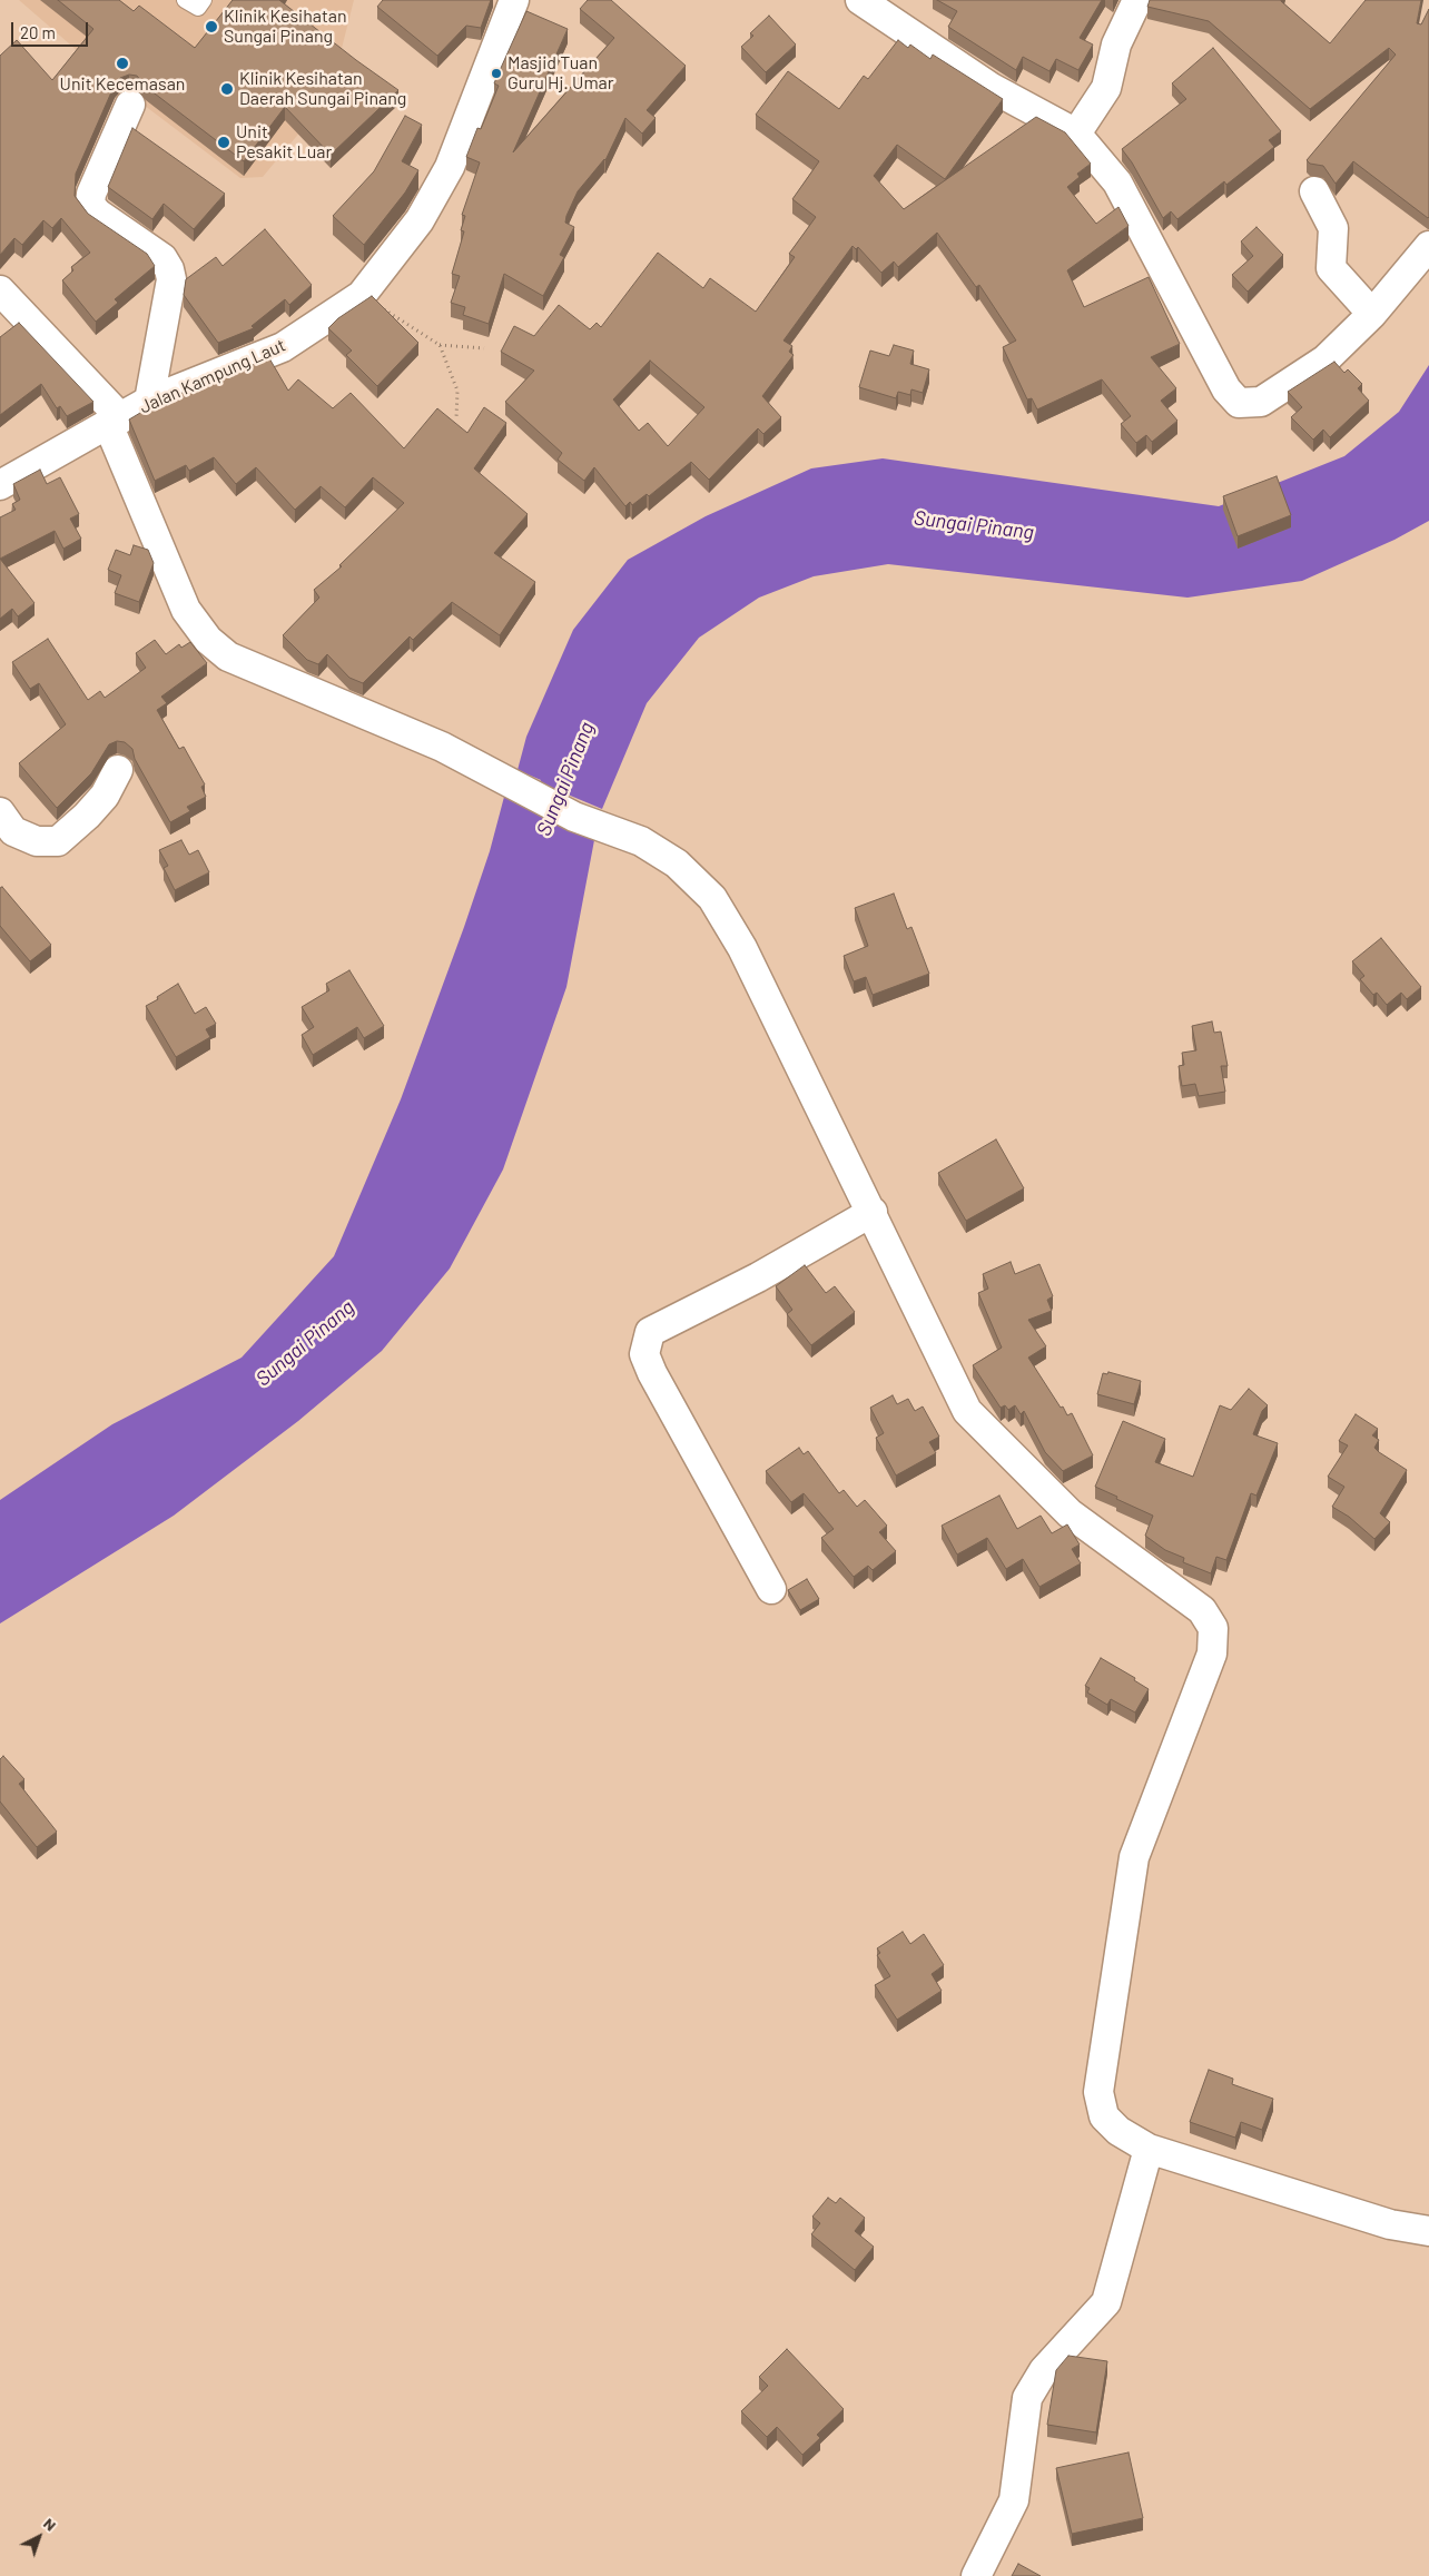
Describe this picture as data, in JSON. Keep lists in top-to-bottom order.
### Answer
{
  "streets": {
    "street": ["Jalan Kampung Laut"]
  },
  "water": ["Sungai Pinang"],
  "places": [
    "Klinik Kesihatan Sungai Pinang",
    "Unit Kecemasan",
    "Masjid Tuan Guru Hj. Umar",
    "Klinik Kesihatan Daerah Sungai Pinang",
    "Unit Pesakit Luar"
  ],
  "scale_bar": "20 m",
  "north": "top right"
}
